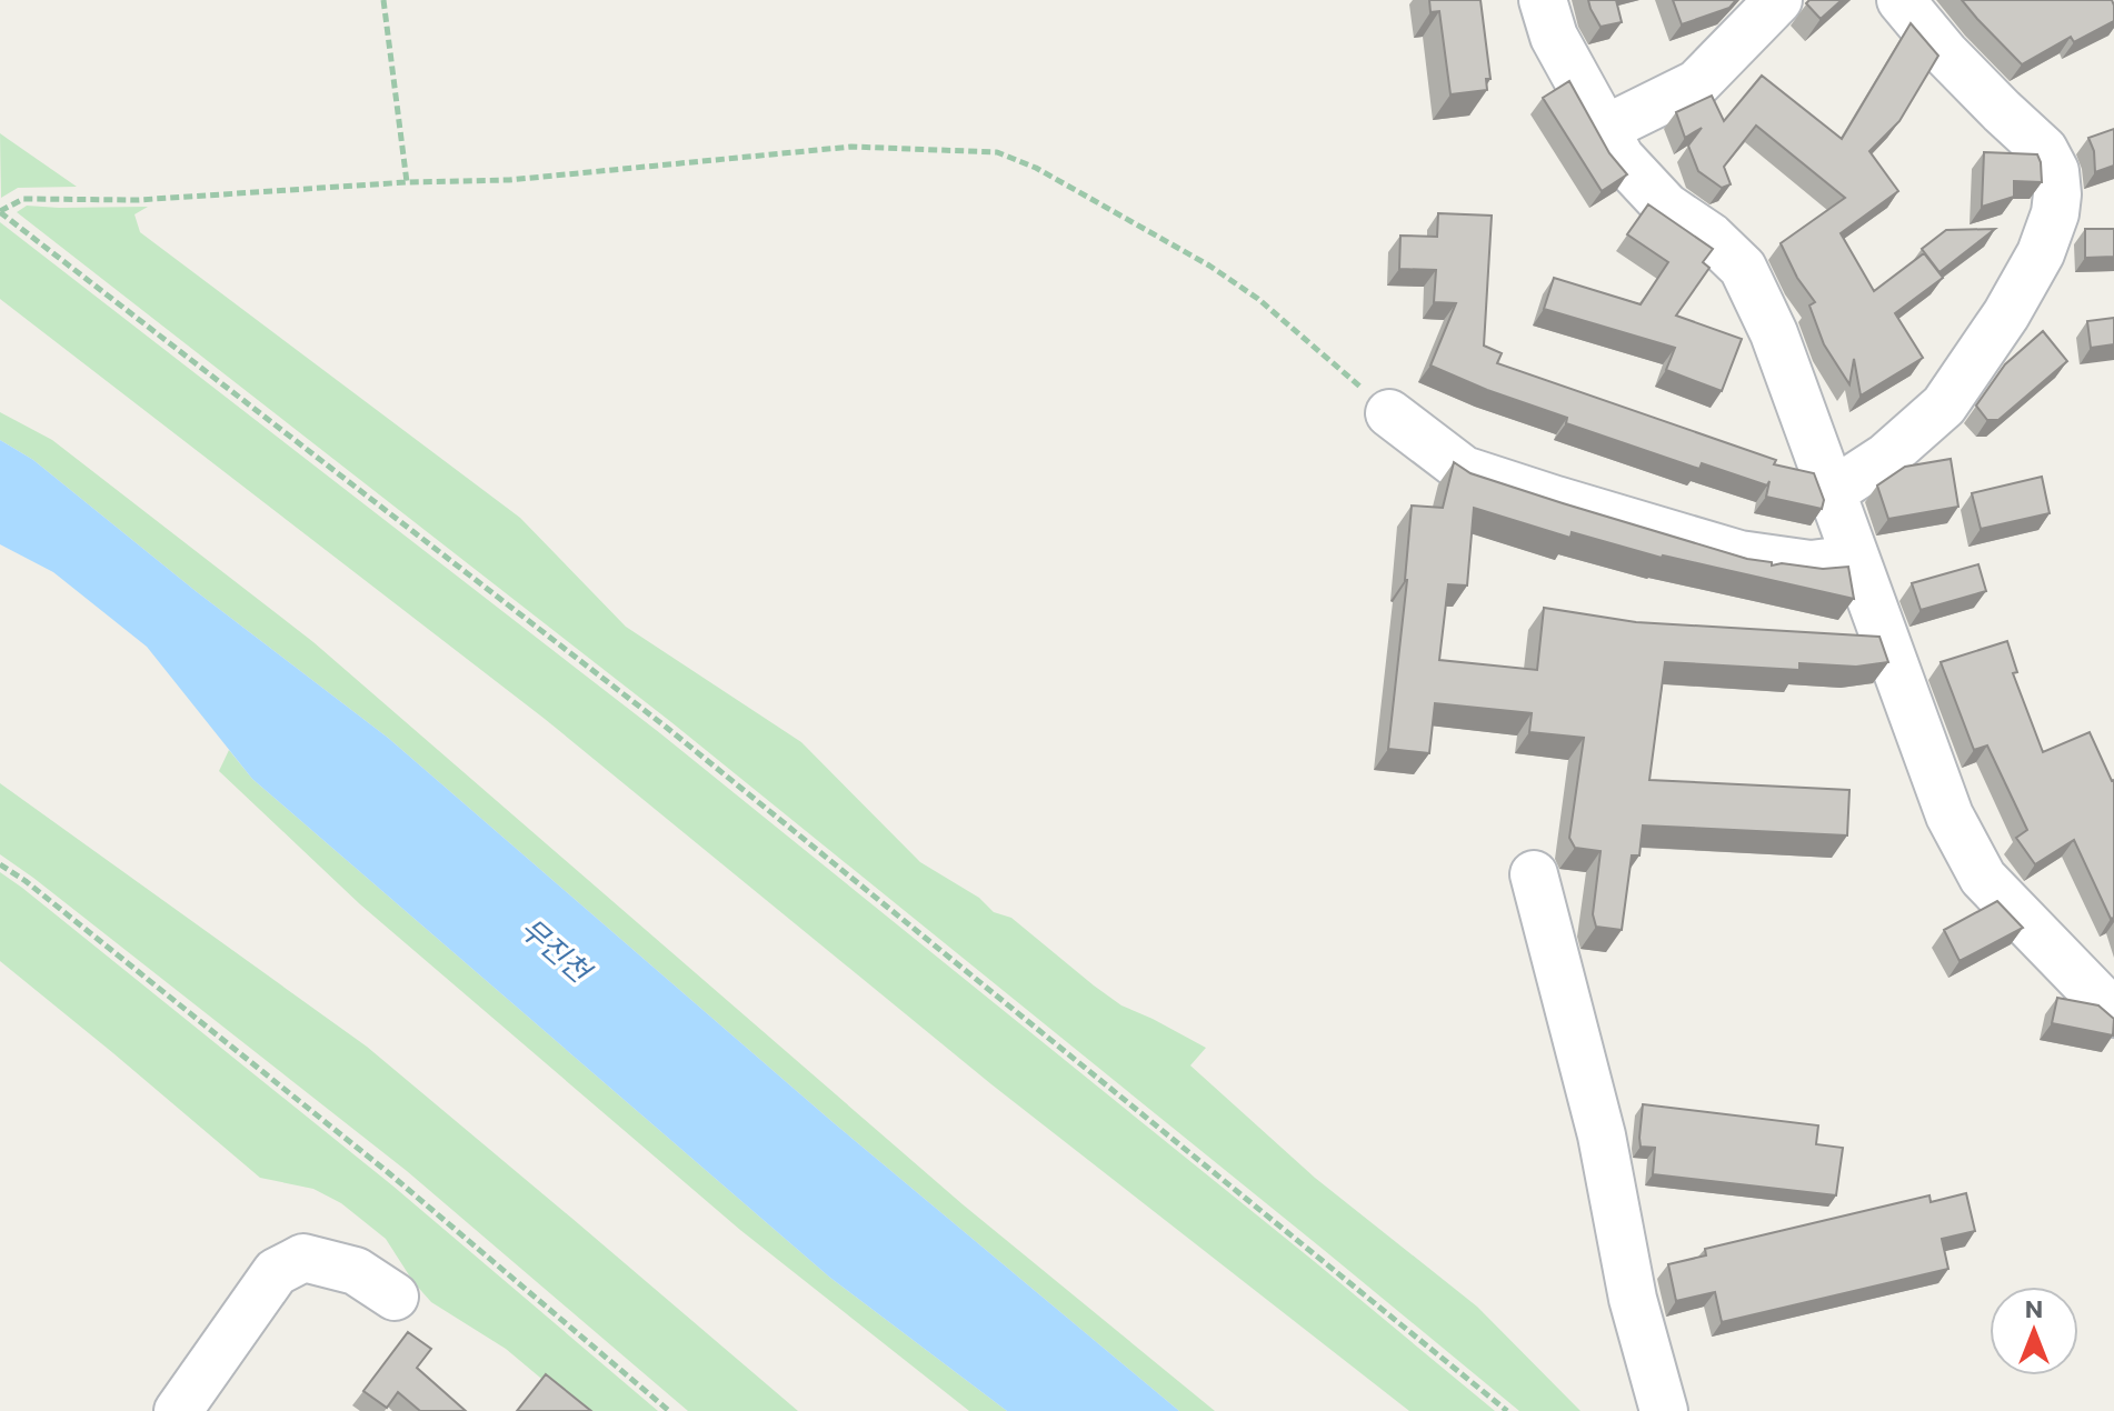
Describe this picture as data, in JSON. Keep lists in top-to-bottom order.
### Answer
{
  "water": ["무진천"],
  "north": "top"
}
